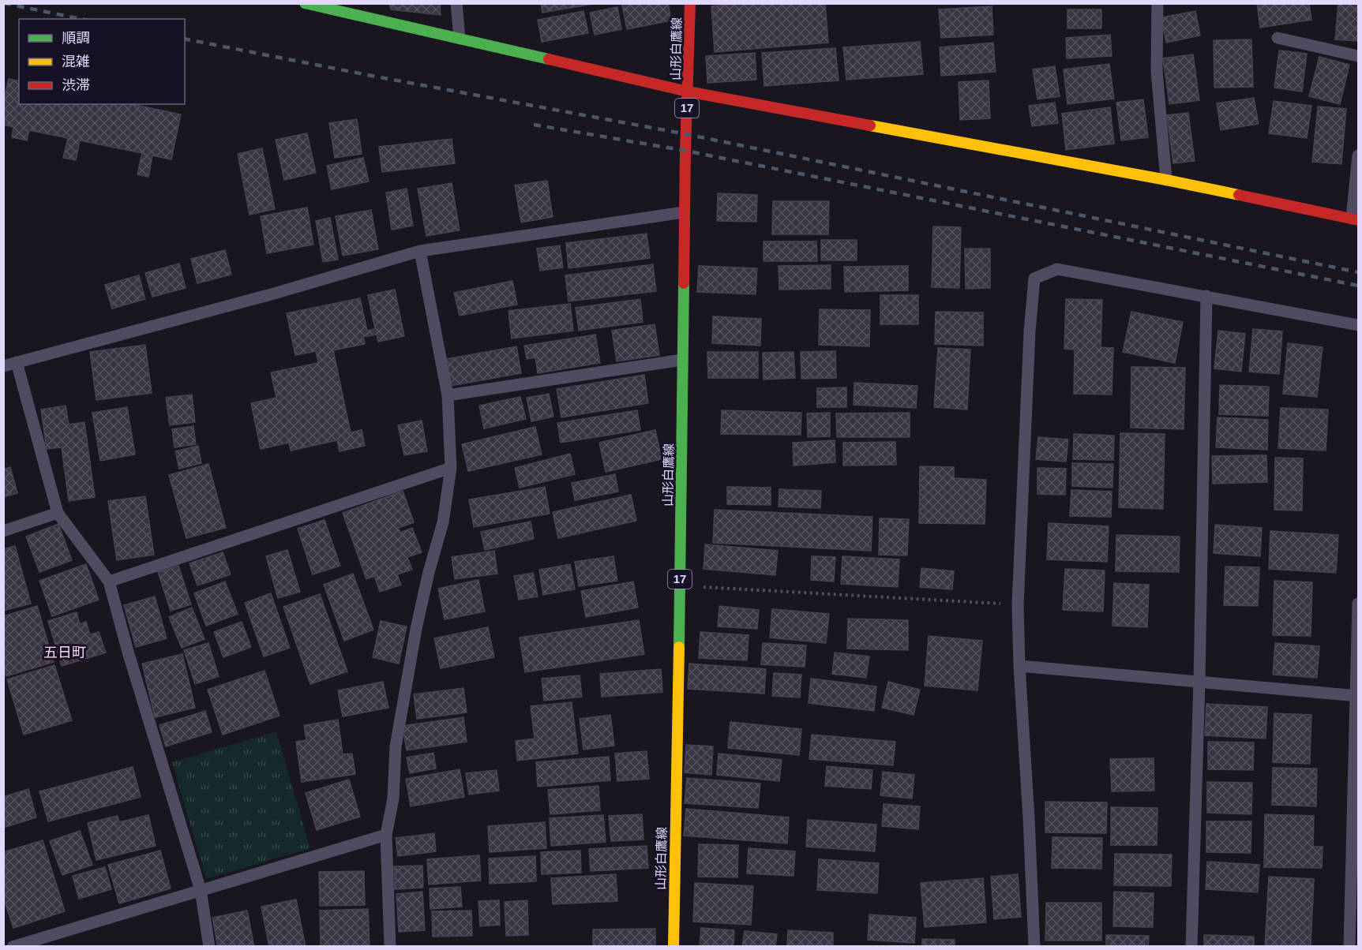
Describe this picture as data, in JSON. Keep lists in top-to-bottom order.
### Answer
{
  "streets": {
    "street": ["山形白鷹線", "17"]
  },
  "districts": ["五日町"],
  "legend": ["順調", "混雑", "渋滞"]
}
